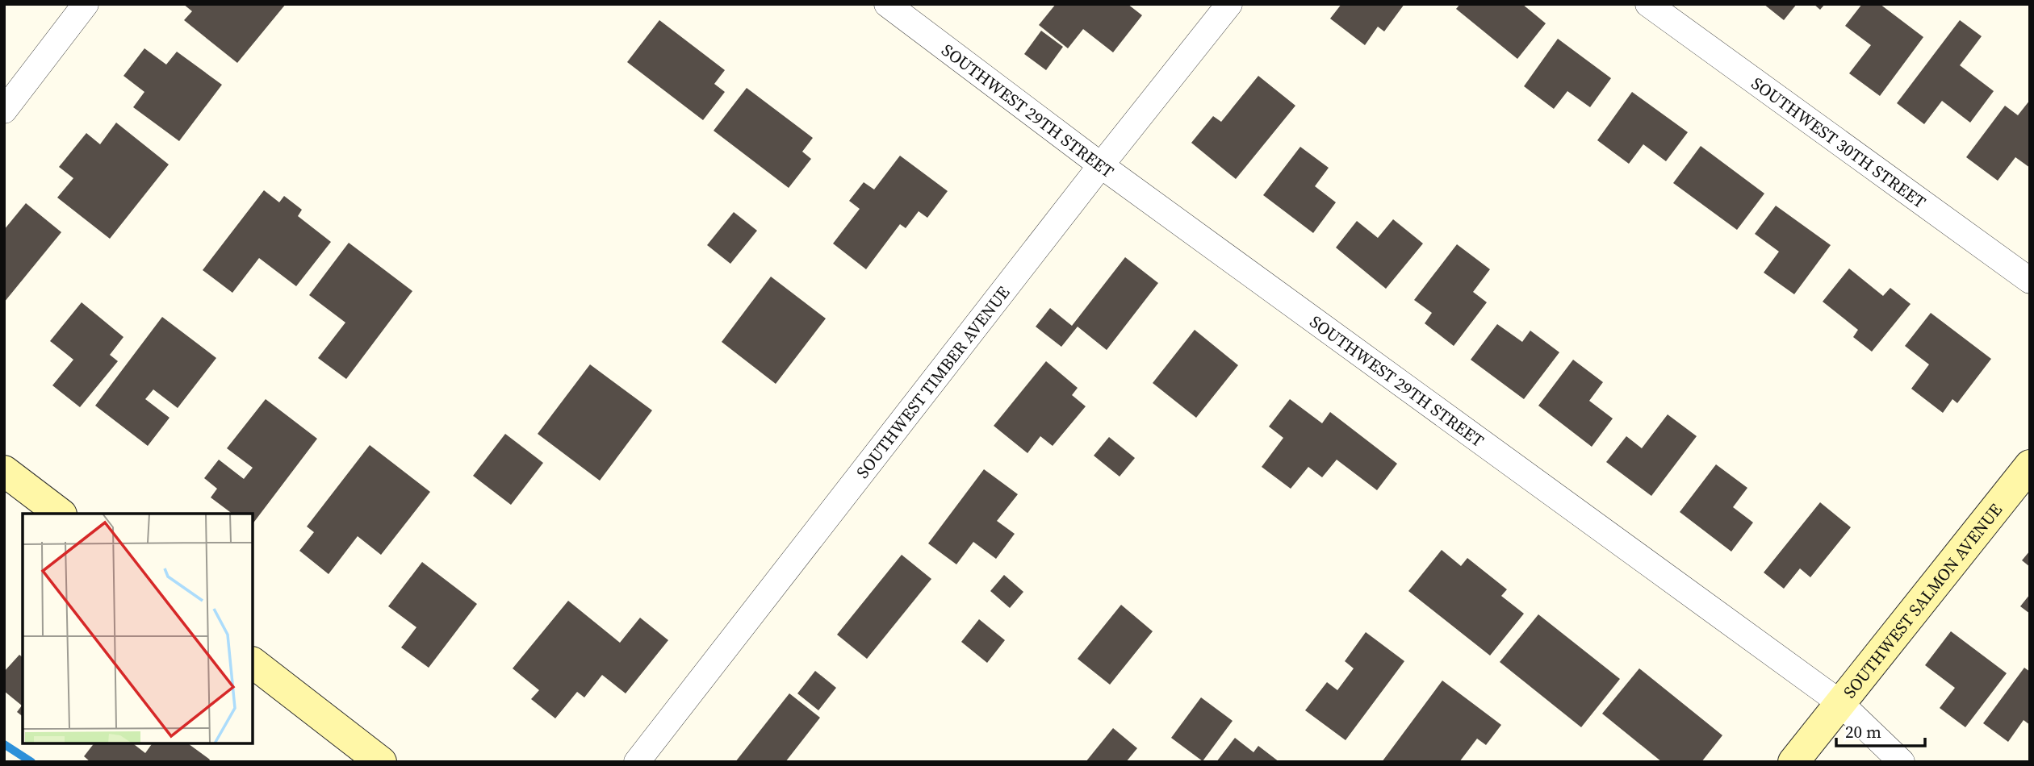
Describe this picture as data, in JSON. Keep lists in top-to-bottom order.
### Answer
{
  "streets": {
    "street": [
      "SOUTHWEST 29TH STREET",
      "SOUTHWEST 30TH STREET",
      "SOUTHWEST TIMBER AVENUE",
      "SOUTHWEST SALMON AVENUE"
    ]
  },
  "crossings": [
    ["SOUTHWEST 29TH STREET", "SOUTHWEST TIMBER AVENUE"],
    ["SOUTHWEST 29TH STREET", "SOUTHWEST SALMON AVENUE"]
  ],
  "scale_bar": "20 m"
}
